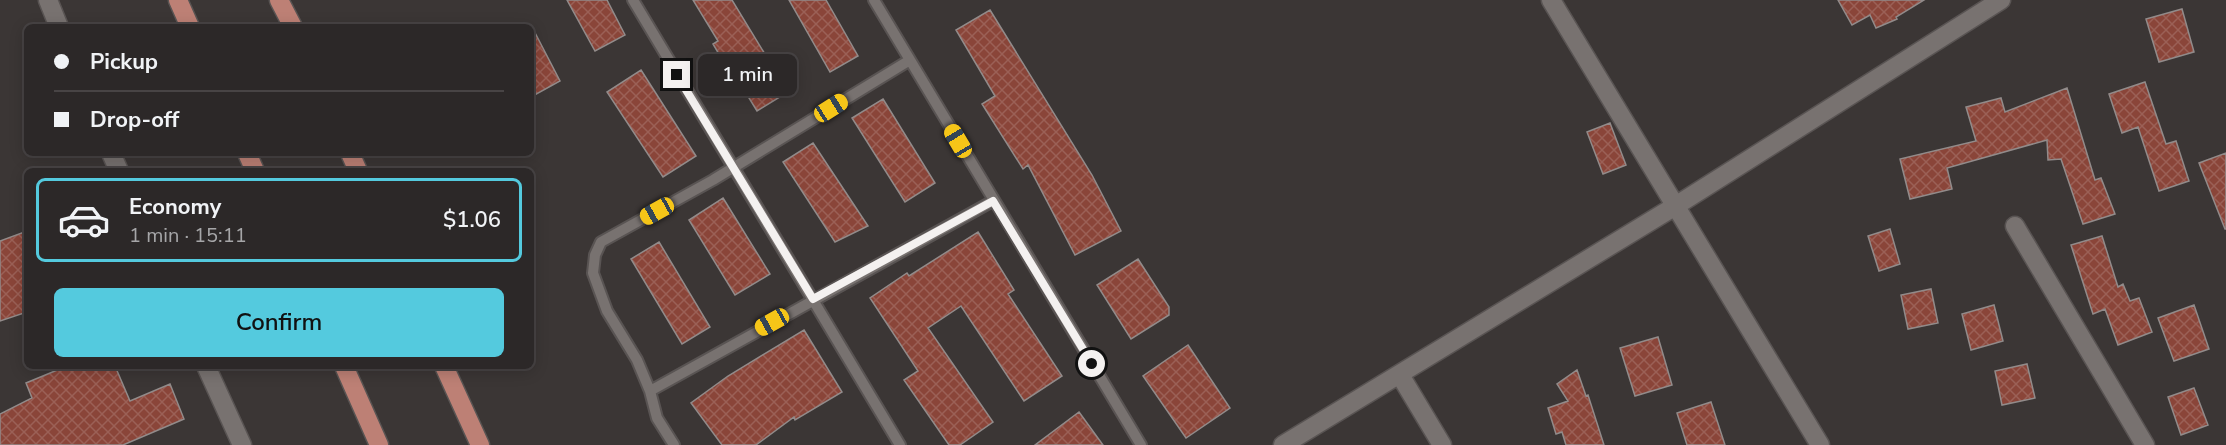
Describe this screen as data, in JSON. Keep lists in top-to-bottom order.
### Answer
{
  "page": {
    "banner": ["Pickup", "Drop-off"],
    "bubble": "1 min",
    "list": [
      {
        "name": "Economy",
        "note": "1 min · 15:11",
        "value": "$1.06"
      }
    ],
    "buttons": "Confirm"
  }
}
